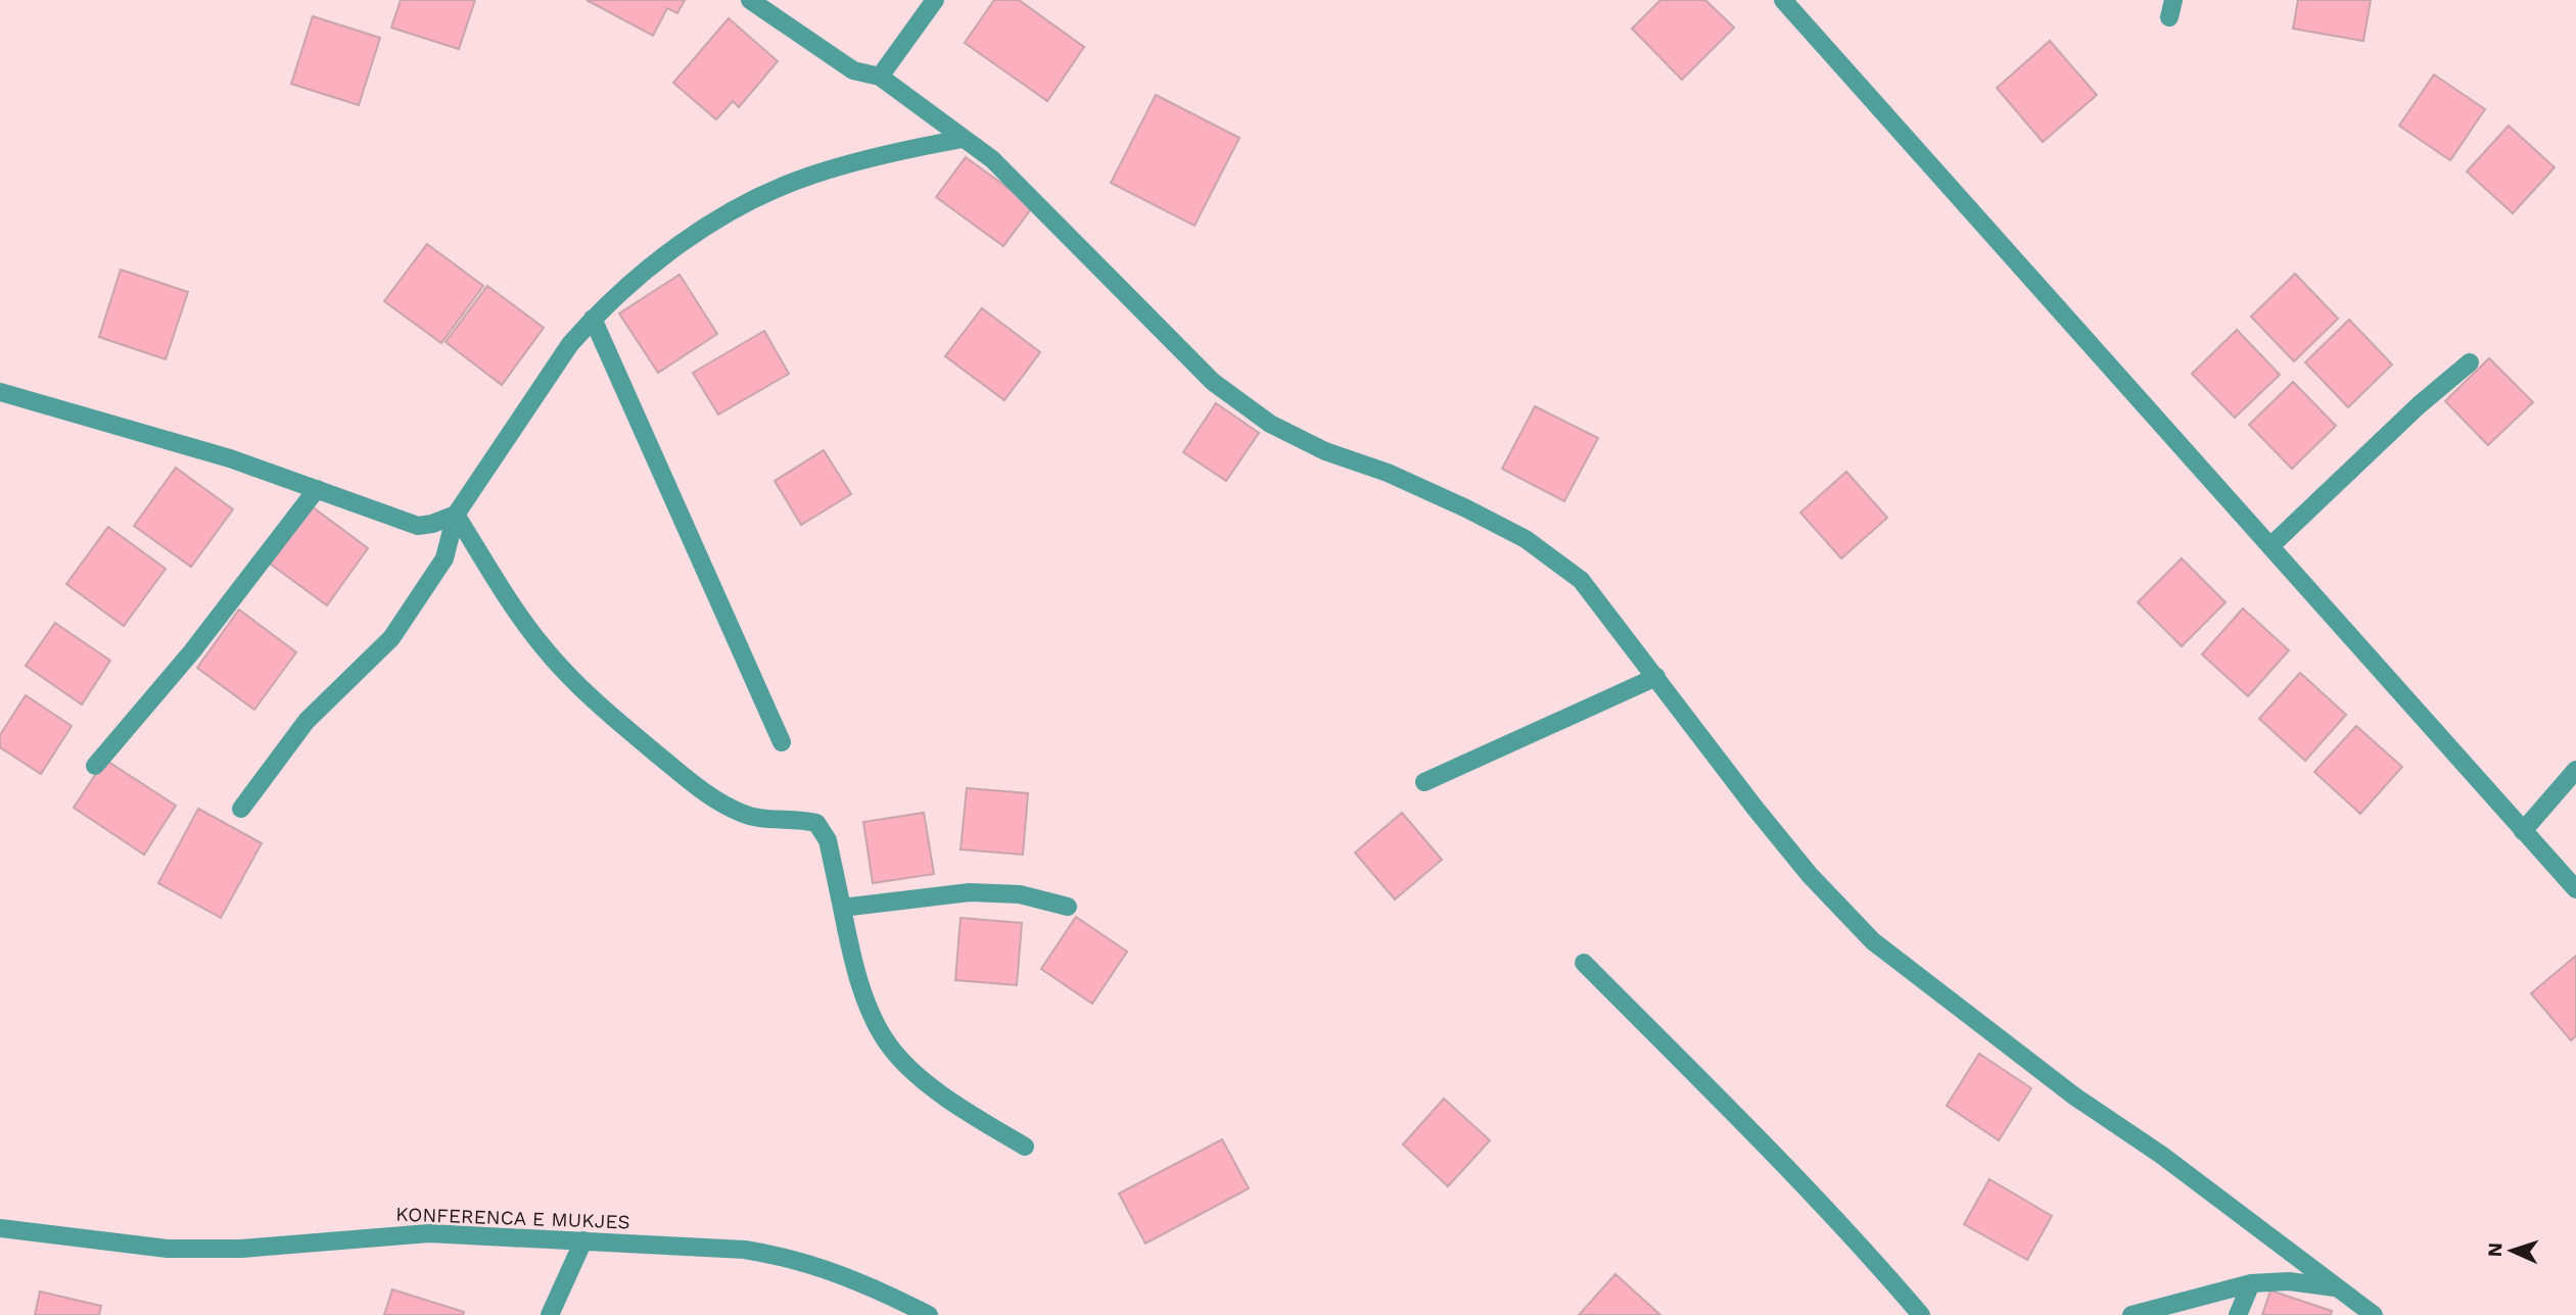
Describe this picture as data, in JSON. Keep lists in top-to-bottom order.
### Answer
{
  "streets": {
    "street": ["KONFERENCA E MUKJES"]
  },
  "north": "left"
}
